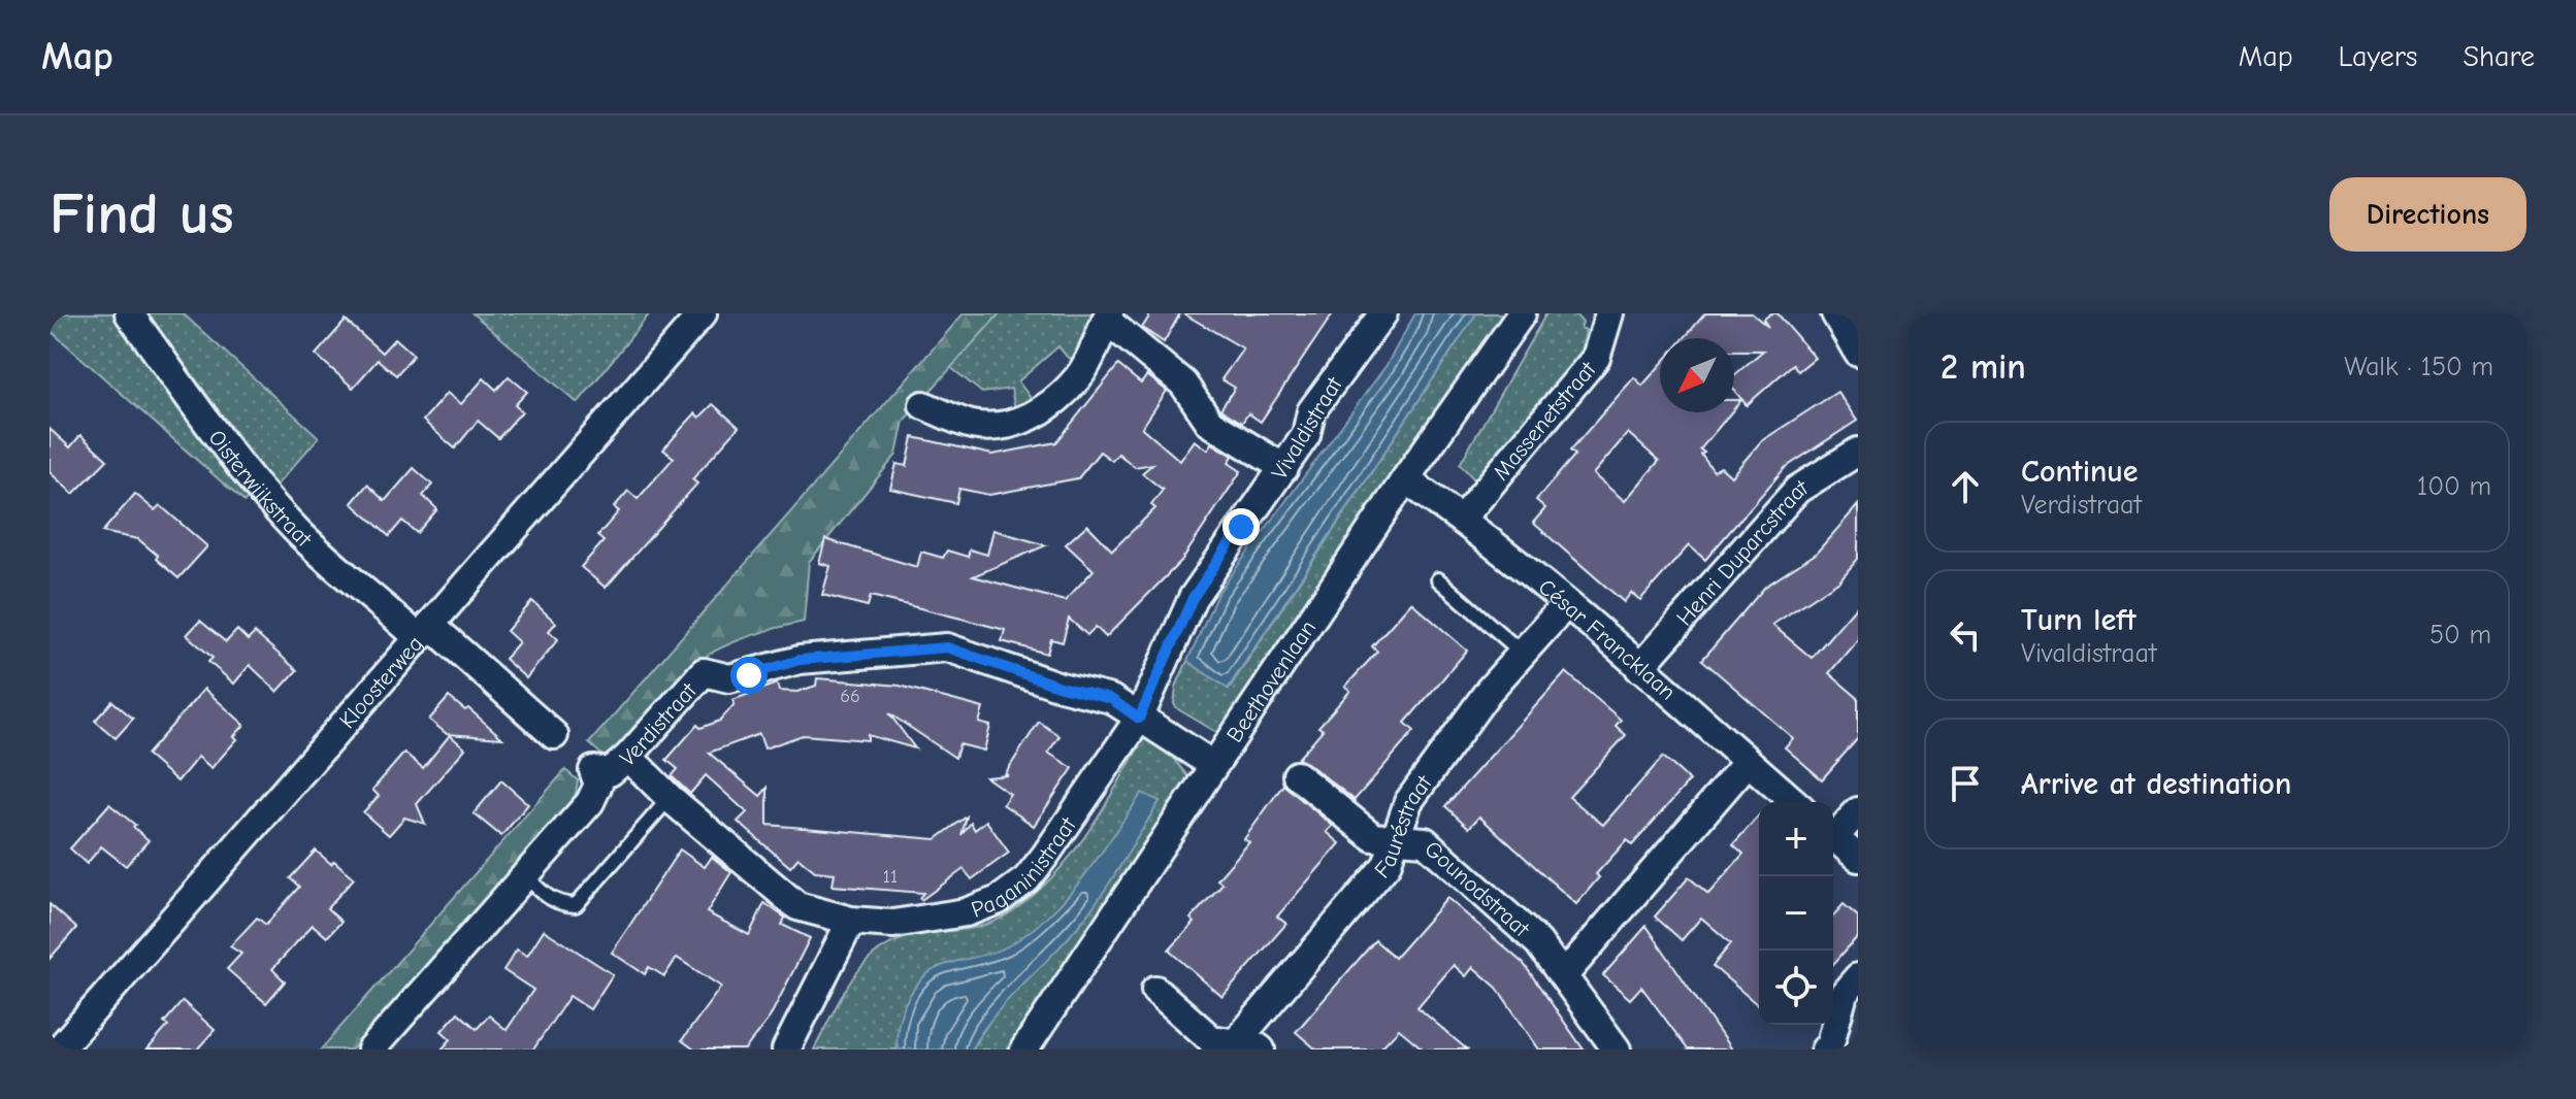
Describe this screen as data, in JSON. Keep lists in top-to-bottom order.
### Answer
{
  "streets": {
    "street": [
      "Massenetstraat",
      "Vivaldistraat",
      "Oisterwijkstraat",
      "Henri Duparcstraat",
      "César Francklaan",
      "Beethovenlaan",
      "Kloosterweg",
      "Verdistraat",
      "Fauréstraat",
      "Paganinistraat",
      "Gounodstraat"
    ]
  },
  "crossings": [
    ["Massenetstraat", "César Francklaan"],
    ["Vivaldistraat", "Verdistraat"],
    ["Vivaldistraat", "Paganinistraat"],
    ["Oisterwijkstraat", "Kloosterweg"],
    ["Henri Duparcstraat", "César Francklaan"],
    ["César Francklaan", "Beethovenlaan"],
    ["César Francklaan", "Fauréstraat"],
    ["Beethovenlaan", "Verdistraat"],
    ["Verdistraat", "Paganinistraat"],
    ["Fauréstraat", "Gounodstraat"]
  ],
  "house_numbers": ["66", "11"],
  "north": "bottom left",
  "page": {
    "header": "Map",
    "nav": ["Map", "Layers", "Share"],
    "buttons": "Directions",
    "title": "Find us",
    "heading": ["2 min", "Walk · 150 m"],
    "list": [
      ["Continue", "Verdistraat", "100 m"],
      ["Turn left", "Vivaldistraat", "50 m"],
      "Arrive at destination"
    ],
    "map_buttons": ["+", "−"]
  }
}
